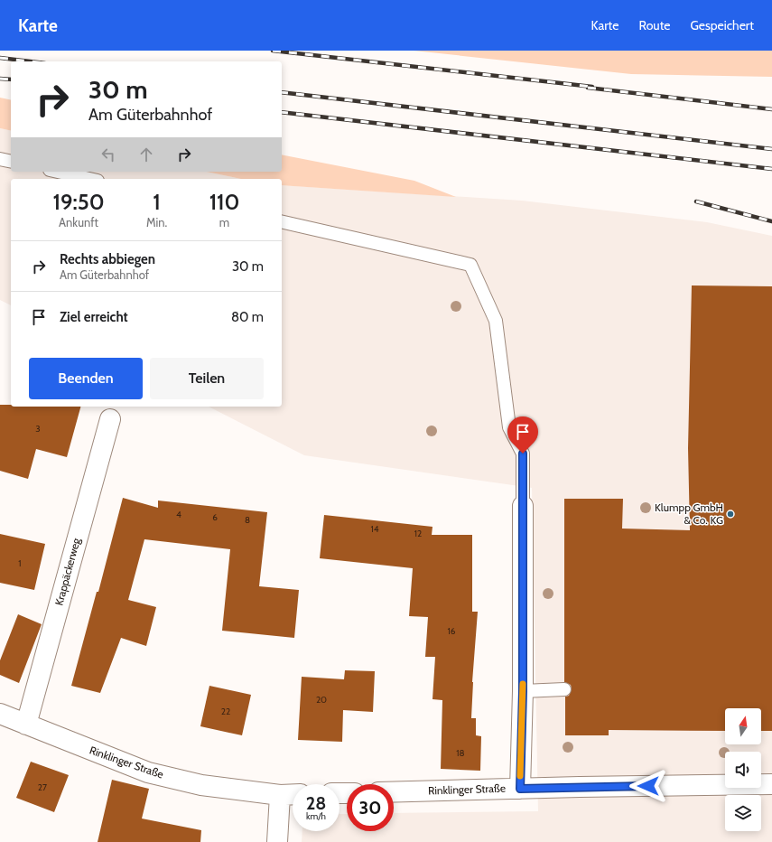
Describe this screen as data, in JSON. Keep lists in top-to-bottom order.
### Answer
{
  "streets": {
    "street": ["Krappäckerweg", "Rinklinger Straße"]
  },
  "crossings": [
    ["Krappäckerweg", "Rinklinger Straße"]
  ],
  "places": ["Klumpp GmbH & Co. KG"],
  "house_numbers": [
    "3",
    "4",
    "6",
    "8",
    "14",
    "12",
    "1",
    "16",
    "20",
    "22",
    "18",
    "27"
  ],
  "north": "top",
  "page": {
    "header": "Karte",
    "nav": ["Karte", "Route", "Gespeichert"],
    "turn": ["30 m", "Am Güterbahnhof"],
    "eta": [
      "19:50",
      "Ankunft",
      "1",
      "Min.",
      "110",
      "m"
    ],
    "list": [
      {
        "name": "Rechts abbiegen",
        "note": "Am Güterbahnhof",
        "value": "30 m"
      },
      {
        "name": "Ziel erreicht",
        "value": "80 m"
      }
    ],
    "buttons": ["Beenden", "Teilen"],
    "speed": "28 km/h",
    "limit": "30"
  }
}
